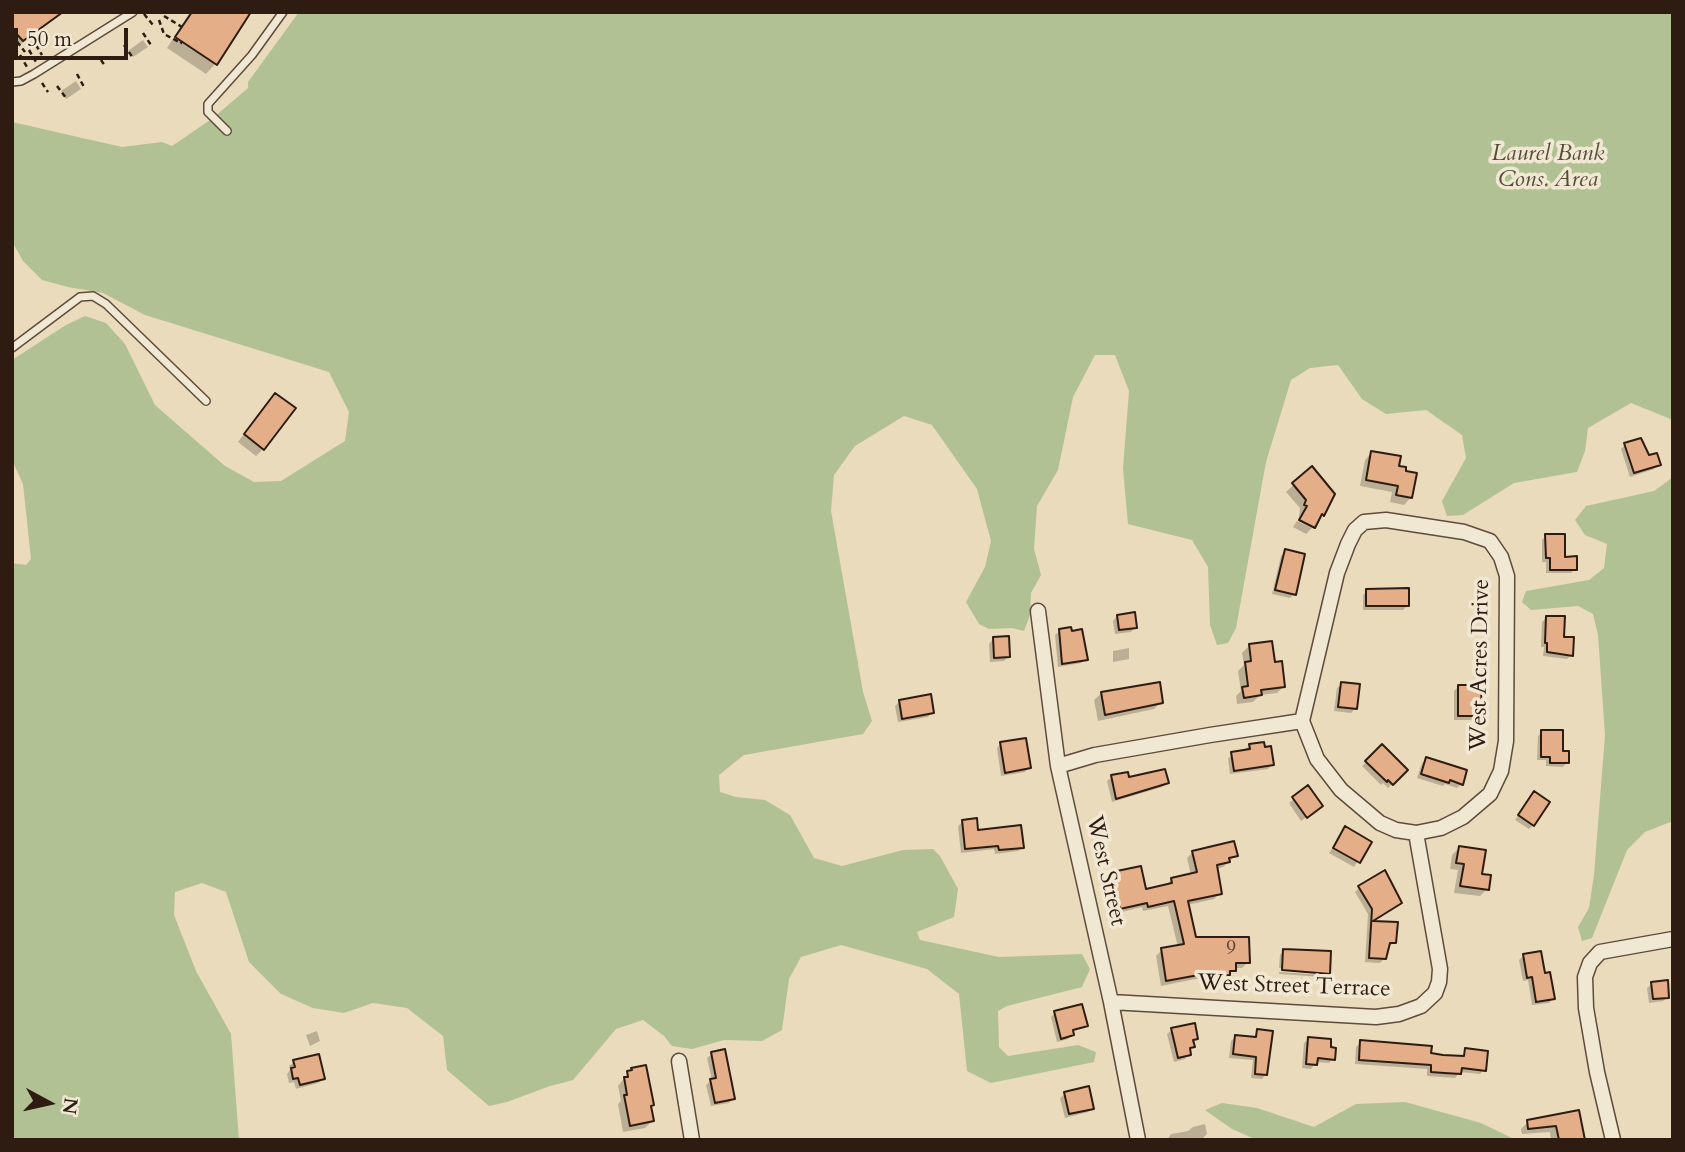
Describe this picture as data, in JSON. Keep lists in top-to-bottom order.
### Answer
{
  "streets": {
    "street": ["West Acres Drive", "West Street", "West Street Terrace"]
  },
  "crossings": [
    ["West Acres Drive", "West Street Terrace"],
    ["West Street", "West Street Terrace"]
  ],
  "parks": ["Laurel Bank Cons. Area"],
  "house_numbers": ["9"],
  "scale_bar": "50 m",
  "north": "right"
}
